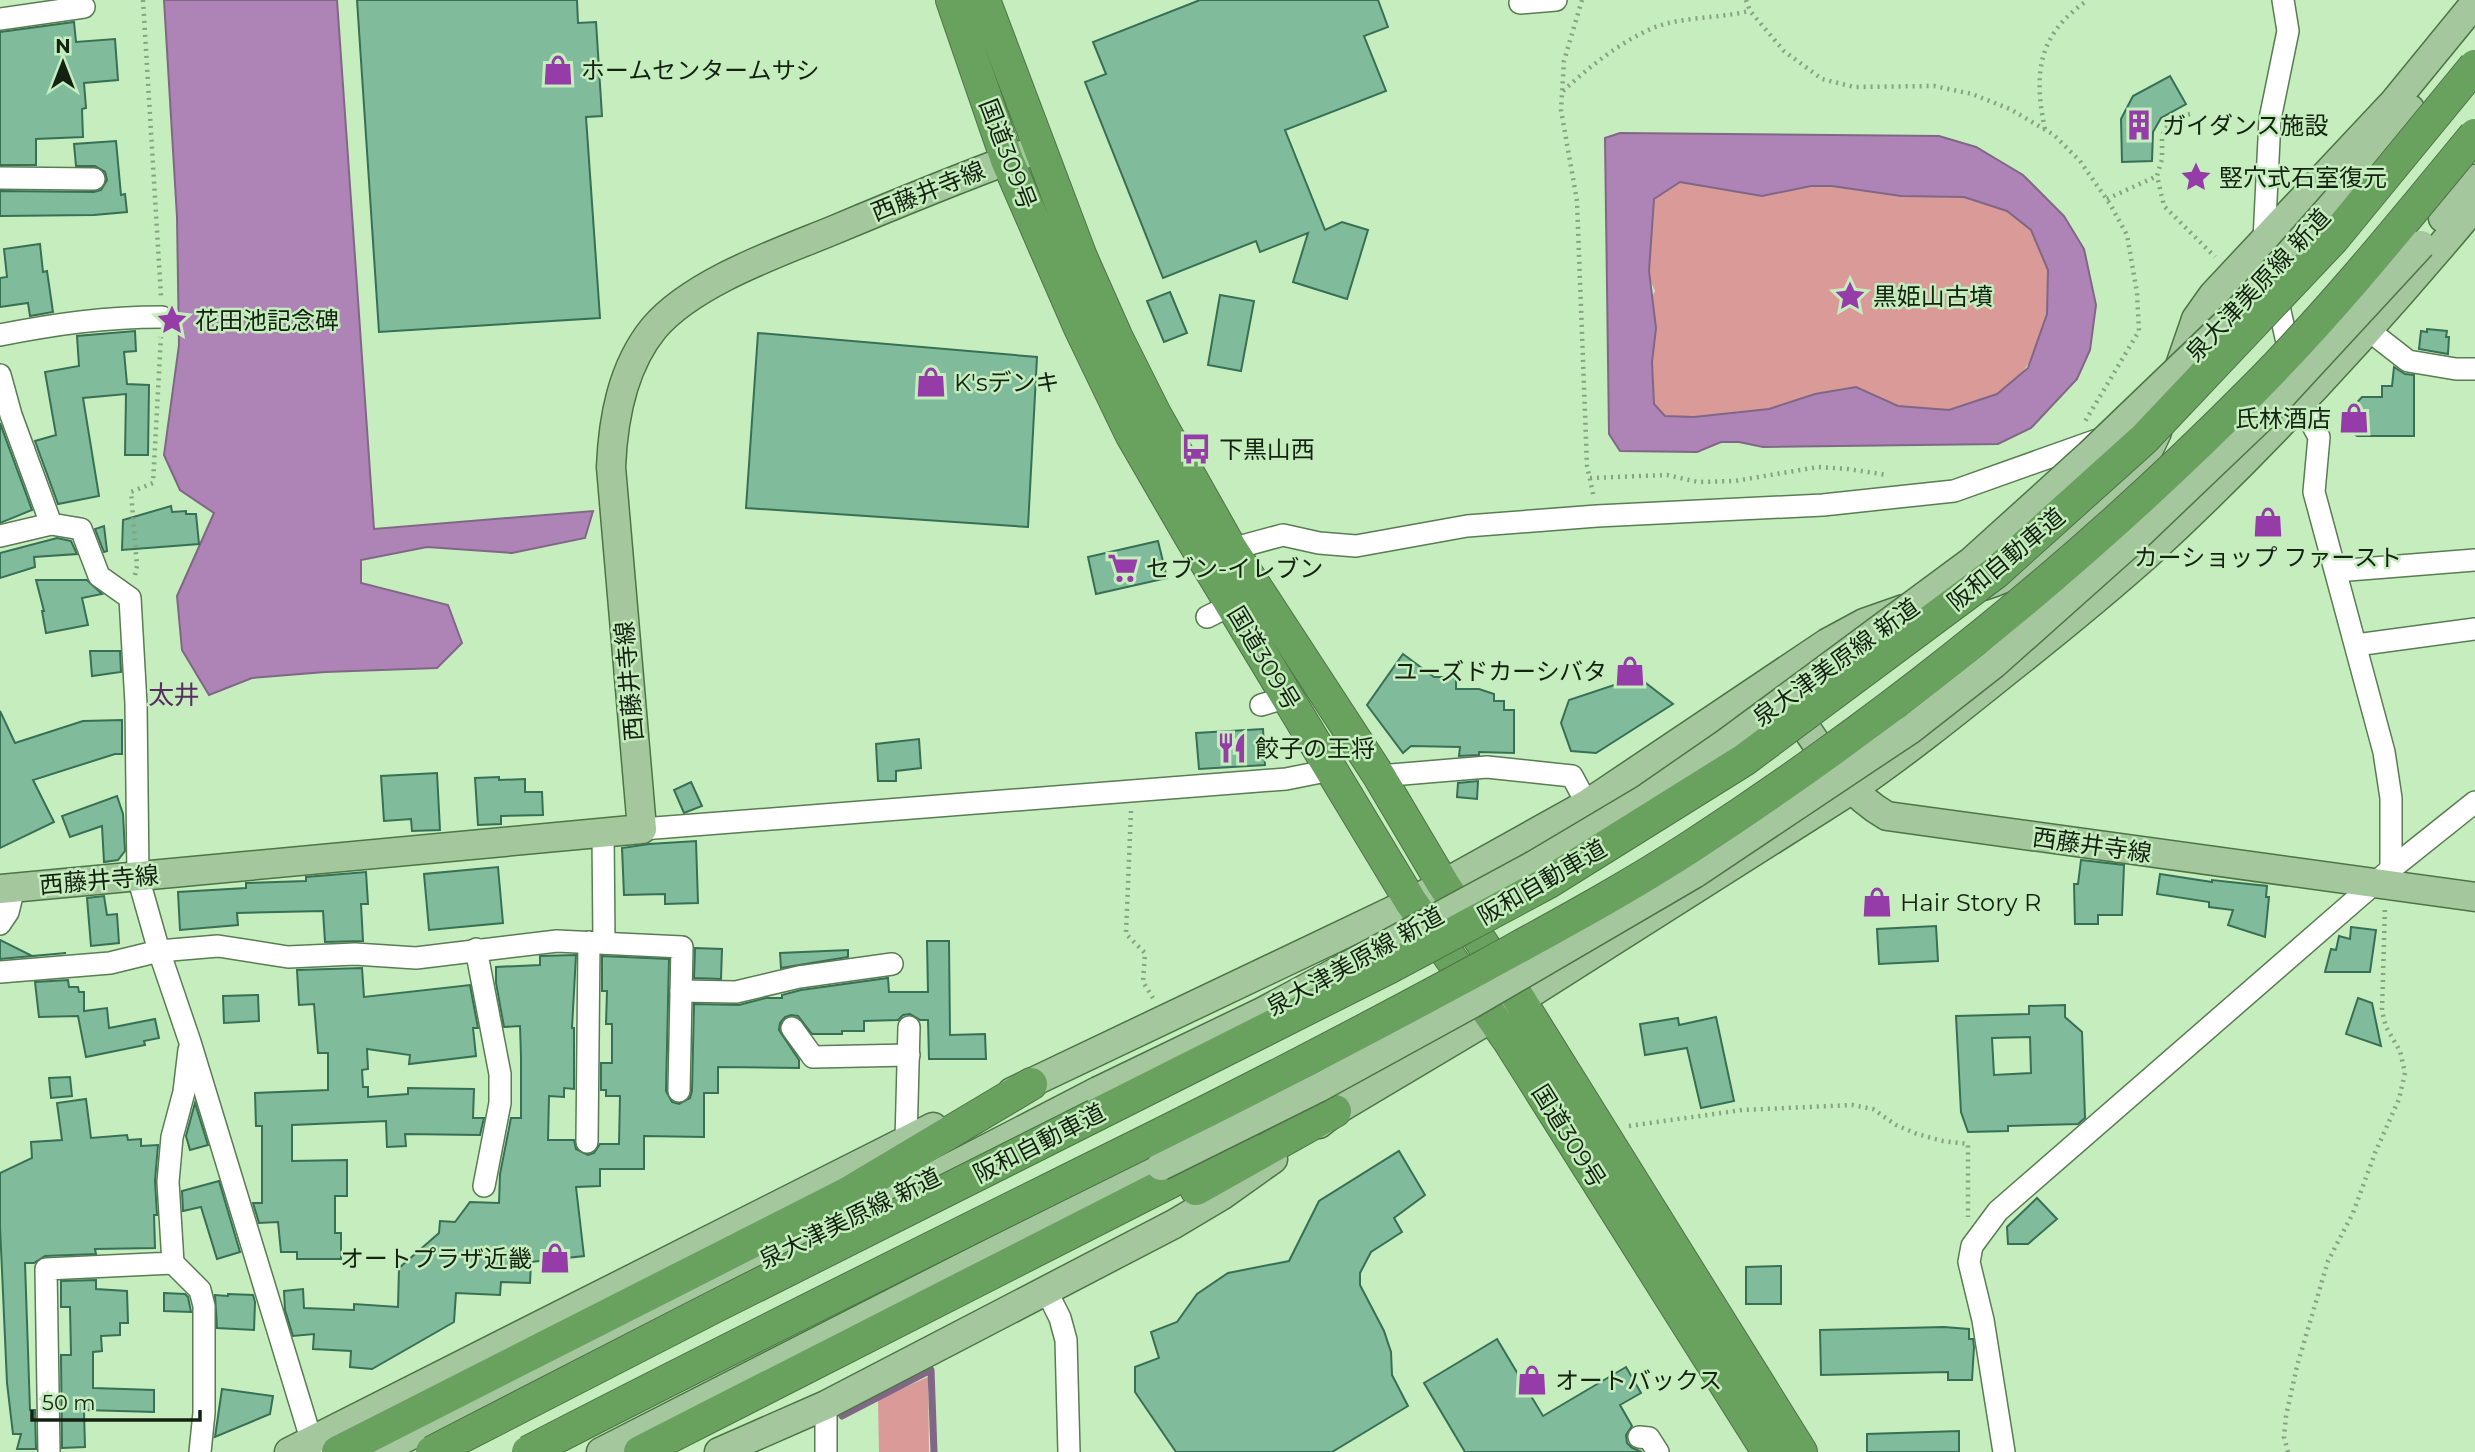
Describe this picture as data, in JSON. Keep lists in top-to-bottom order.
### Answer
{
  "streets": {
    "highway": ["国道309号", "阪和自動車道"],
    "main road": ["西藤井寺線", "泉大津美原線 新道"]
  },
  "crossings": [
    ["国道309号", "西藤井寺線"]
  ],
  "districts": ["太井"],
  "places": {
    "shop": [
      "ホームセンタームサシ",
      "K'sデンキ",
      "氏林酒店",
      "カーショップ ファースト",
      "ユーズドカーシバタ",
      "Hair Story R",
      "オートプラザ近畿",
      "オートバックス"
    ],
    "building": ["ガイダンス施設"],
    "place": ["竪穴式石室復元", "黒姫山古墳", "花田池記念碑"],
    "bus stop": ["下黒山西"],
    "supermarket": ["セブン-イレブン"],
    "restaurant": ["餃子の王将"]
  },
  "scale_bar": "50 m",
  "north": "top"
}
